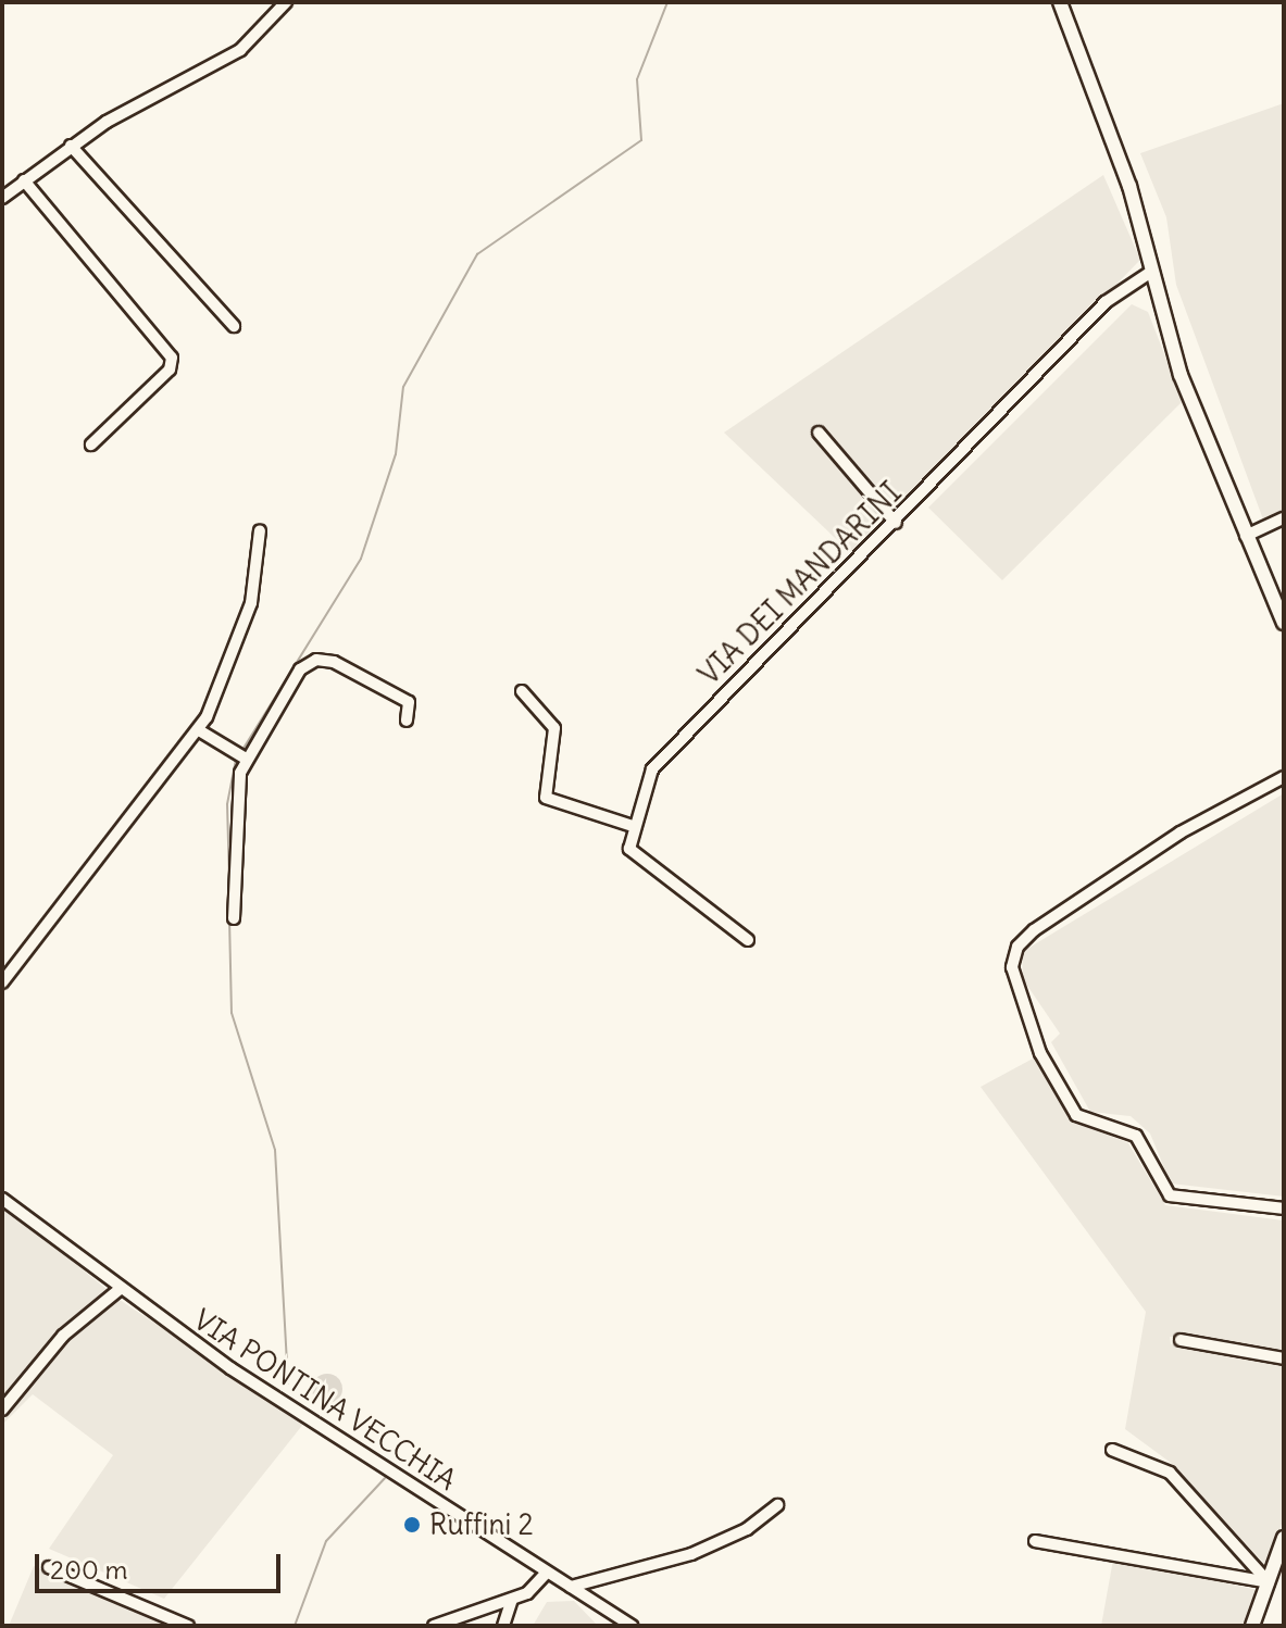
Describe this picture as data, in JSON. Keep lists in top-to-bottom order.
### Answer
{
  "streets": {
    "street": ["VIA DEI MANDARINI", "VIA PONTINA VECCHIA"]
  },
  "places": ["Ruffini 2"],
  "scale_bar": "200 m"
}
